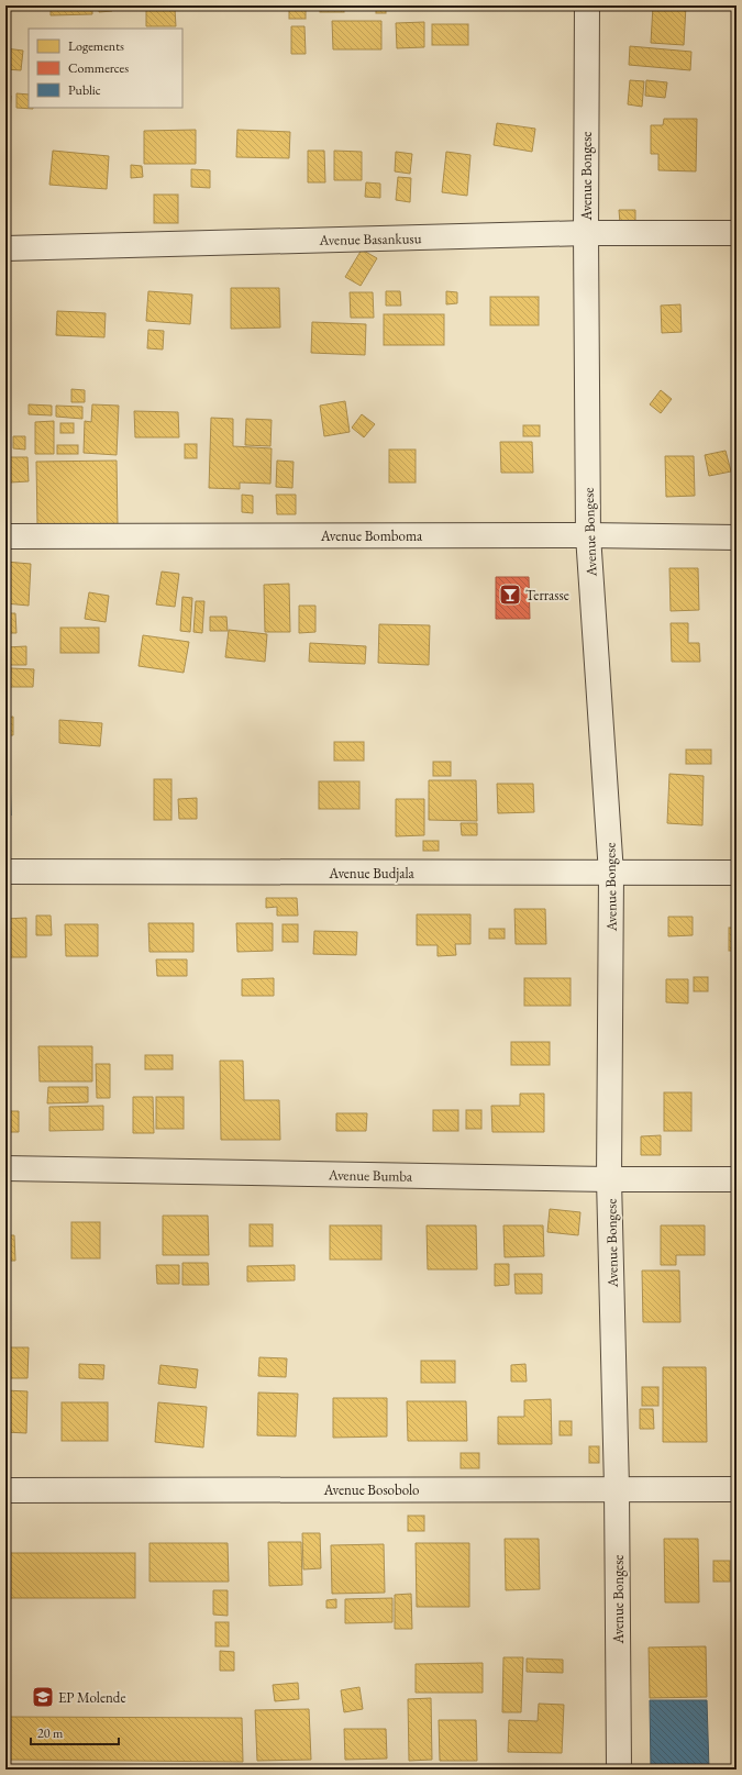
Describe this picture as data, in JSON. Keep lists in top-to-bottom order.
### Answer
{
  "streets": {
    "street": [
      "Avenue Bongese",
      "Avenue Basankusu",
      "Avenue Bomboma",
      "Avenue Budjala",
      "Avenue Bumba",
      "Avenue Bosobolo"
    ]
  },
  "crossings": [
    ["Avenue Bongese", "Avenue Basankusu"],
    ["Avenue Bongese", "Avenue Bomboma"],
    ["Avenue Bongese", "Avenue Budjala"],
    ["Avenue Bongese", "Avenue Bumba"],
    ["Avenue Bongese", "Avenue Bosobolo"]
  ],
  "places": {
    "bar": ["Terrasse"],
    "school or university": ["EP Molende"]
  },
  "legend": ["Logements", "Commerces", "Public"],
  "scale_bar": "20 m"
}
